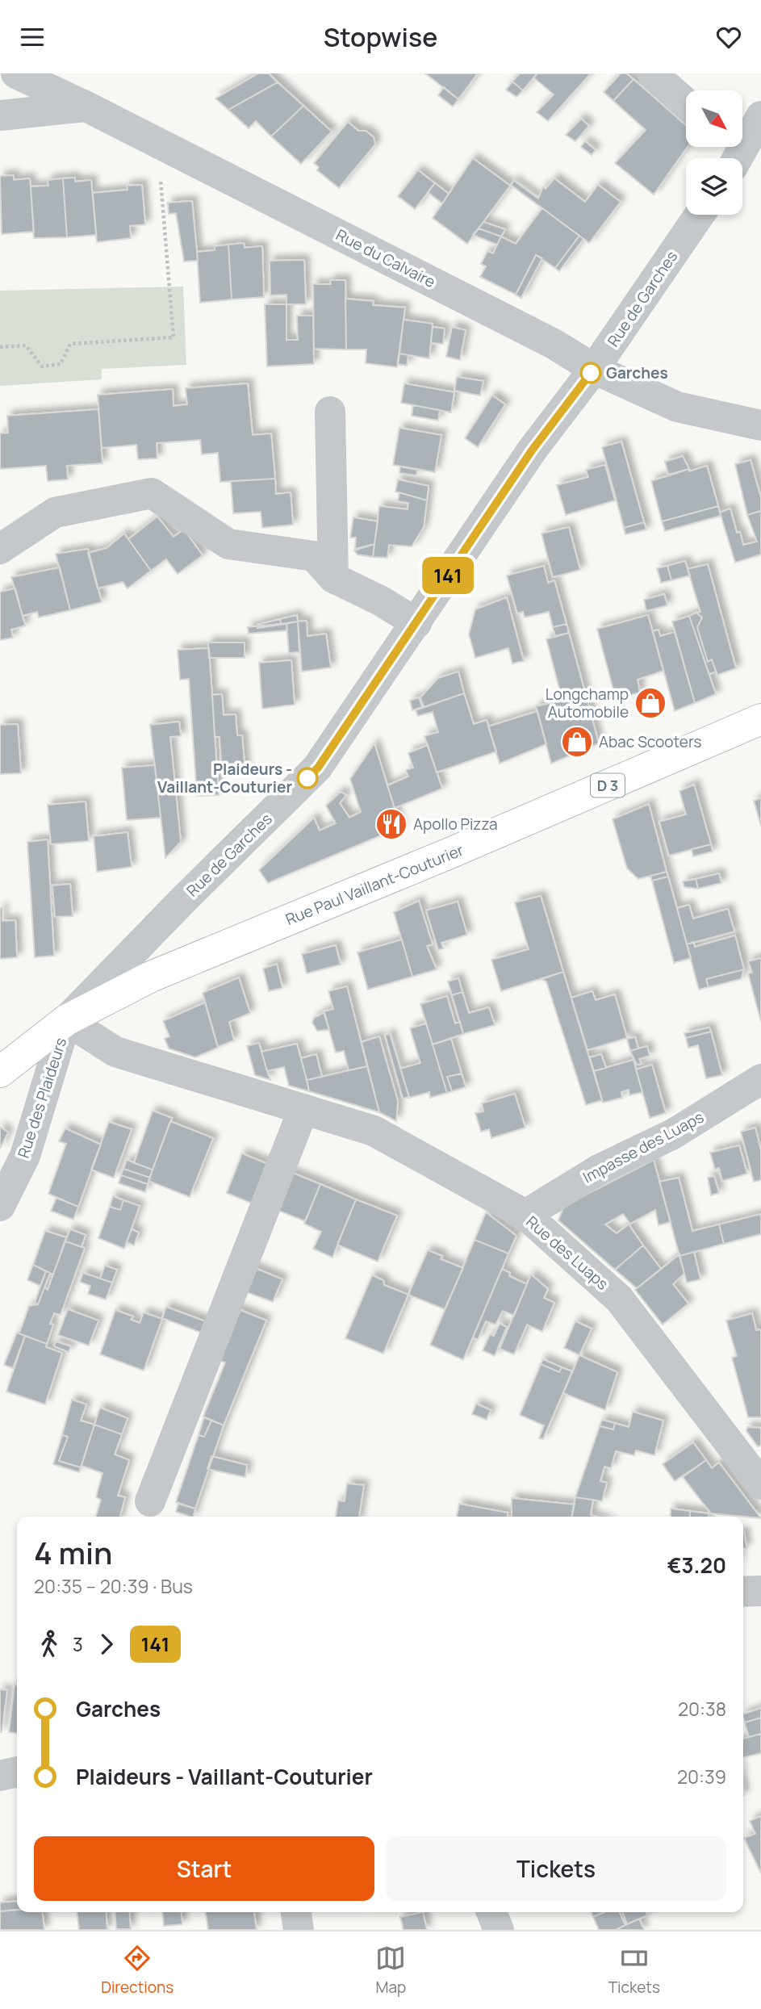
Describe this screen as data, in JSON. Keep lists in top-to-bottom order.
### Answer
{
  "streets": {
    "main road": ["D 3", "Rue Paul Vaillant-Couturier"],
    "street": [
      "Rue du Calvaire",
      "Rue de Garches",
      "Rue des Plaideurs",
      "Impasse des Luaps",
      "Rue des Luaps"
    ]
  },
  "crossings": [
    ["Rue du Calvaire", "Rue de Garches"],
    ["Rue de Garches", "Rue Paul Vaillant-Couturier"],
    ["Rue de Garches", "Rue des Plaideurs"],
    ["Rue de Garches", "Rue des Luaps"],
    ["Rue Paul Vaillant-Couturier", "Rue des Plaideurs"],
    ["Rue Paul Vaillant-Couturier", "Rue des Luaps"],
    ["Rue des Plaideurs", "Rue des Luaps"],
    ["Impasse des Luaps", "Rue des Luaps"]
  ],
  "places": {
    "other": ["Garches", "Plaideurs - Vaillant-Couturier"],
    "shop": ["Longchamp Automobile", "Abac Scooters"],
    "restaurant": ["Apollo Pizza"]
  },
  "lines": ["bus line 141"],
  "north": "bottom right",
  "page": {
    "header": "Stopwise",
    "on_map": "141",
    "heading": ["4 min", "20:35 – 20:39 · Bus", "€3.20"],
    "legs": ["3", "141"],
    "list": [
      {
        "name": "Garches",
        "value": "20:38"
      },
      {
        "name": "Plaideurs - Vaillant-Couturier",
        "value": "20:39"
      }
    ],
    "buttons": ["Start", "Tickets"],
    "tabs": ["Directions", "Map", "Tickets"]
  }
}
